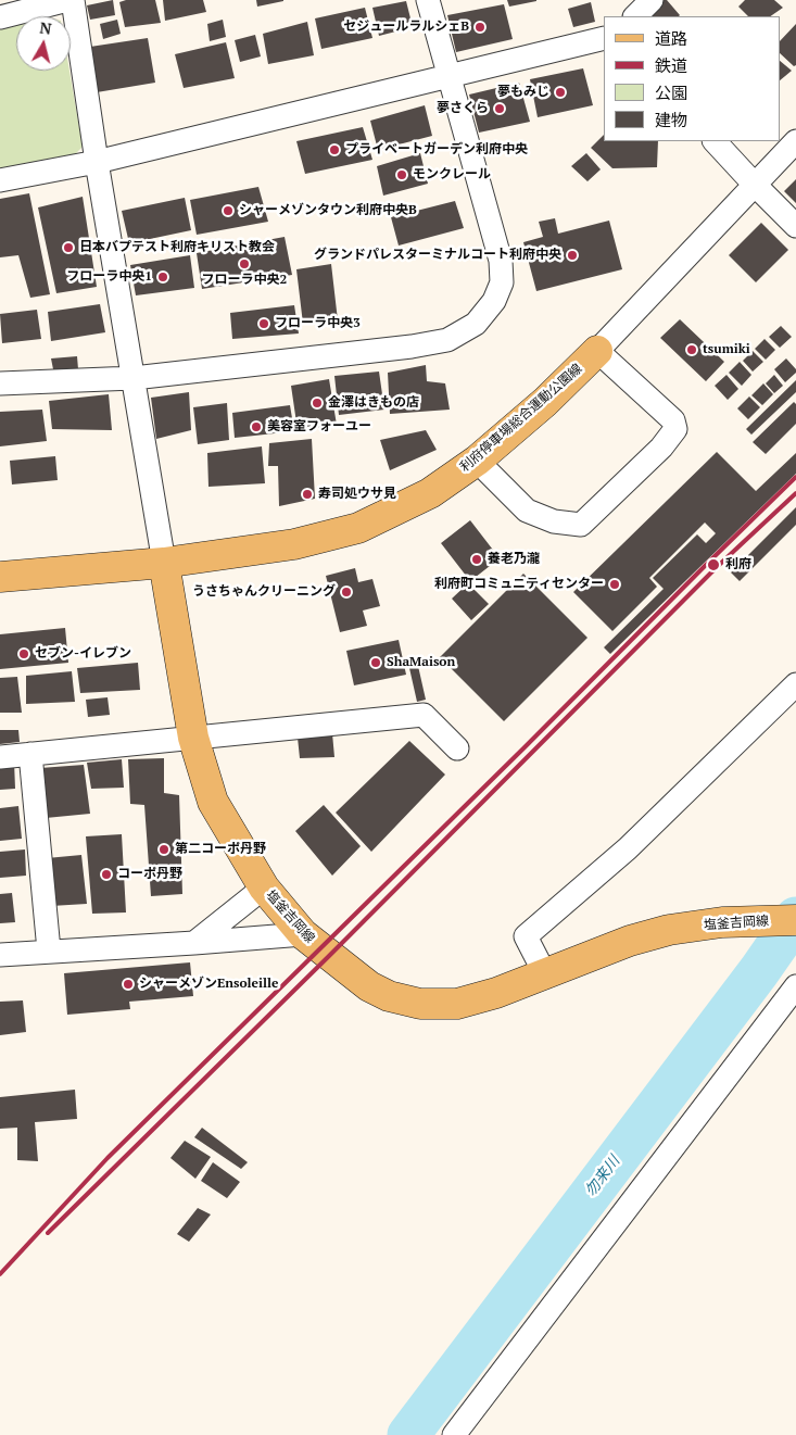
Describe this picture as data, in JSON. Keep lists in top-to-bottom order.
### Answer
{
  "streets": {
    "main road": ["利府停車場総合運動公園線", "塩釜吉岡線"]
  },
  "crossings": [
    ["利府停車場総合運動公園線", "塩釜吉岡線"]
  ],
  "water": ["勿来川"],
  "places": [
    "セジュールラルシェB",
    "夢もみじ",
    "夢さくら",
    "プライベートガーデン利府中央",
    "モンクレール",
    "シャーメゾンタウン利府中央B",
    "日本バプテスト利府キリスト教会",
    "グランドパレスターミナルコート利府中央",
    "フローラ中央2",
    "フローラ中央1",
    "フローラ中央3",
    "tsumiki",
    "金澤はきもの店",
    "美容室フォーユー",
    "寿司処ウサ見",
    "養老乃瀧",
    "利府",
    "利府町コミュニティセンター",
    "うさちゃんクリーニング",
    "セブン-イレブン",
    "ShaMaison",
    "第二コーポ丹野",
    "コーポ丹野",
    "シャーメゾンEnsoleille"
  ],
  "legend": [
    "道路",
    "鉄道",
    "公園",
    "建物"
  ],
  "north": "top"
}
